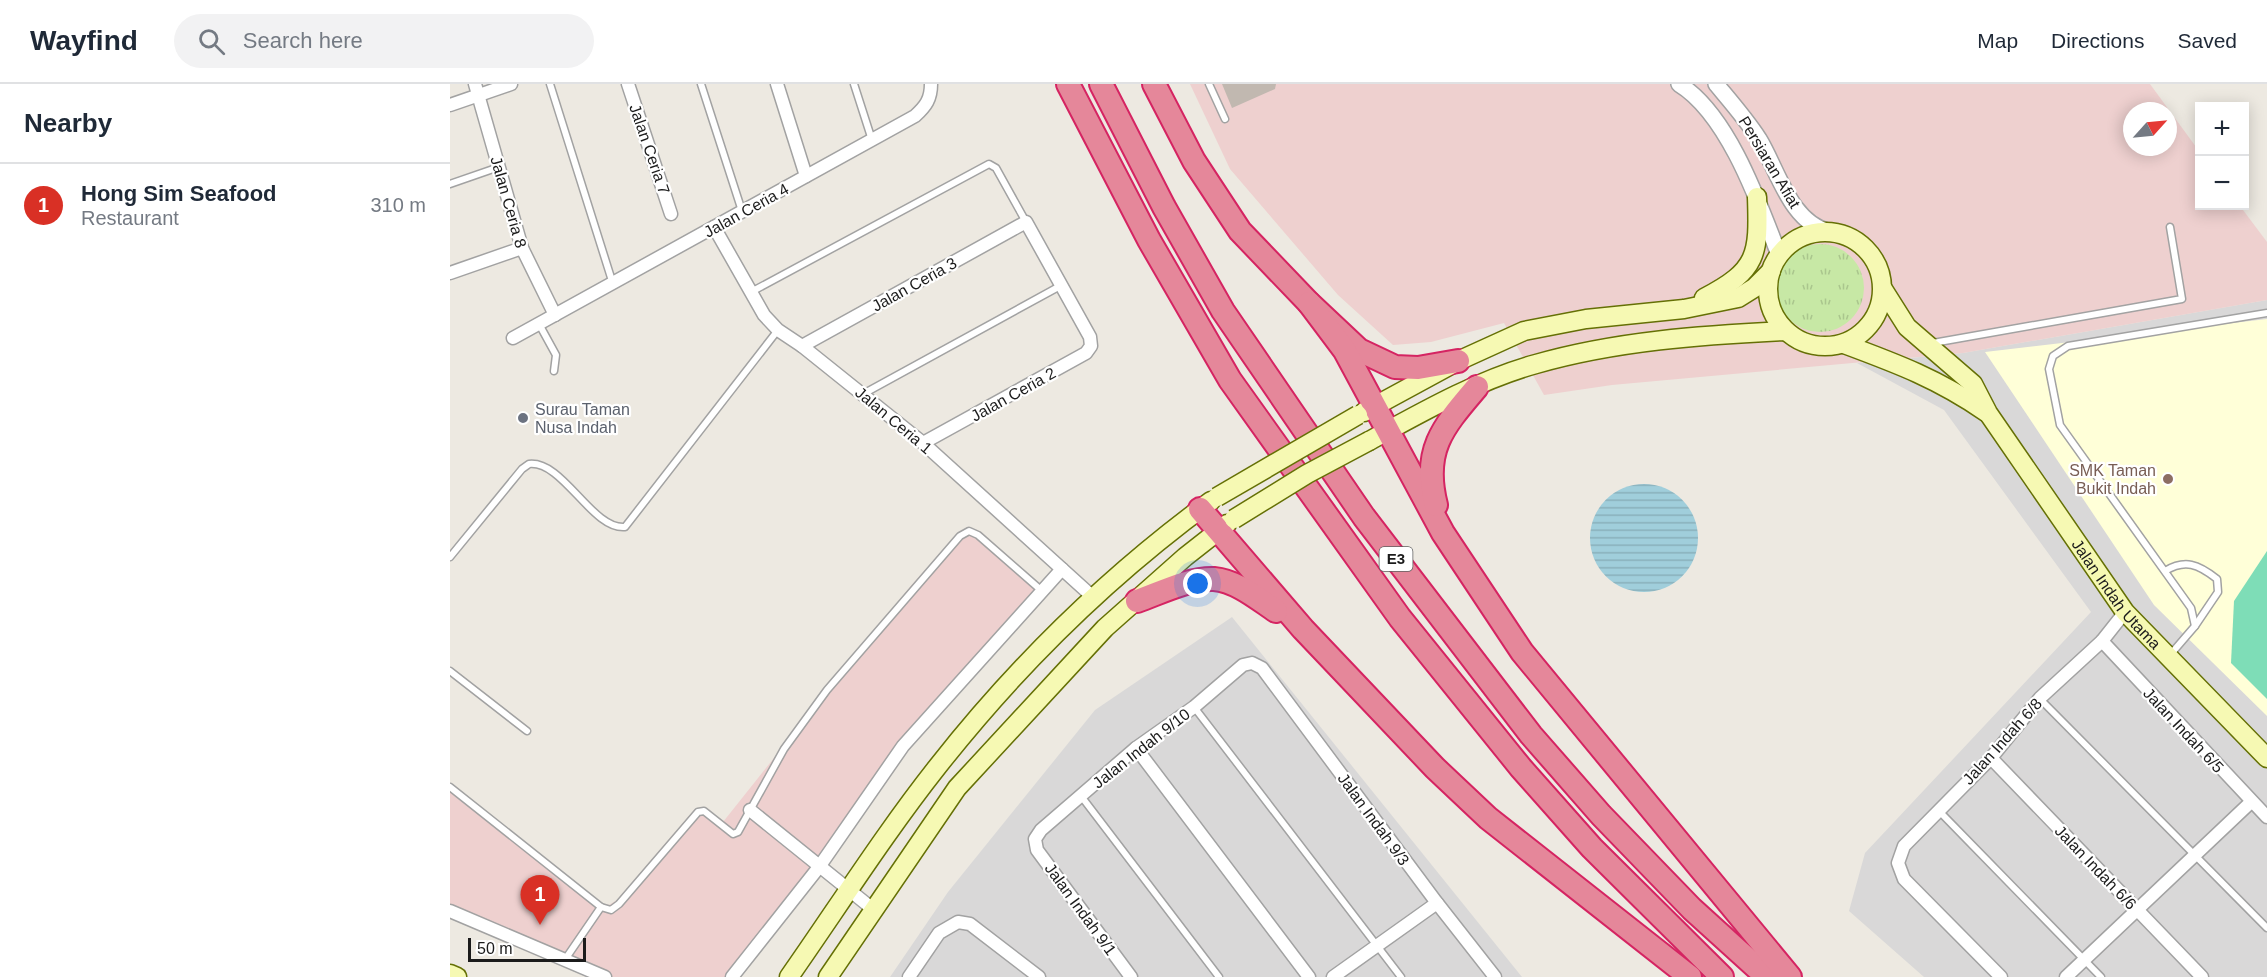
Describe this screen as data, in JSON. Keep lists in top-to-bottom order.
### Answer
{
  "streets": {
    "highway": ["E3"],
    "main road": ["Jalan Indah Utama"],
    "street": [
      "Jalan Ceria 7",
      "Persiaran Afiat",
      "Jalan Ceria 8",
      "Jalan Ceria 4",
      "Jalan Ceria 3",
      "Jalan Ceria 2",
      "Jalan Ceria 1",
      "Jalan Indah 6/5",
      "Jalan Indah 6/8",
      "Jalan Indah 9/10",
      "Jalan Indah 9/3",
      "Jalan Indah 6/6",
      "Jalan Indah 9/1"
    ]
  },
  "crossings": [
    ["Persiaran Afiat", "Jalan Indah Utama"],
    ["Jalan Ceria 8", "Jalan Ceria 4"],
    ["Jalan Ceria 4", "Jalan Ceria 1"],
    ["Jalan Ceria 3", "Jalan Ceria 1"],
    ["Jalan Ceria 2", "Jalan Ceria 1"],
    ["Jalan Indah Utama", "Jalan Indah 6/8"],
    ["Jalan Indah 6/5", "Jalan Indah 6/8"],
    ["Jalan Indah 6/8", "Jalan Indah 6/6"],
    ["Jalan Indah 9/10", "Jalan Indah 9/3"],
    ["Jalan Indah 9/10", "Jalan Indah 9/1"]
  ],
  "places": ["Surau Taman Nusa Indah", "SMK Taman Bukit Indah"],
  "scale_bar": "50 m",
  "north": "top right",
  "page": {
    "header": "Wayfind",
    "search": "Search here",
    "nav": ["Map", "Directions", "Saved"],
    "heading": "Nearby",
    "map_buttons": ["+", "−"],
    "list": [
      {
        "mark": "1",
        "name": "Hong Sim Seafood",
        "note": "Restaurant",
        "value": "310 m"
      }
    ],
    "pins": "1",
    "scale": "50 m"
  }
}
